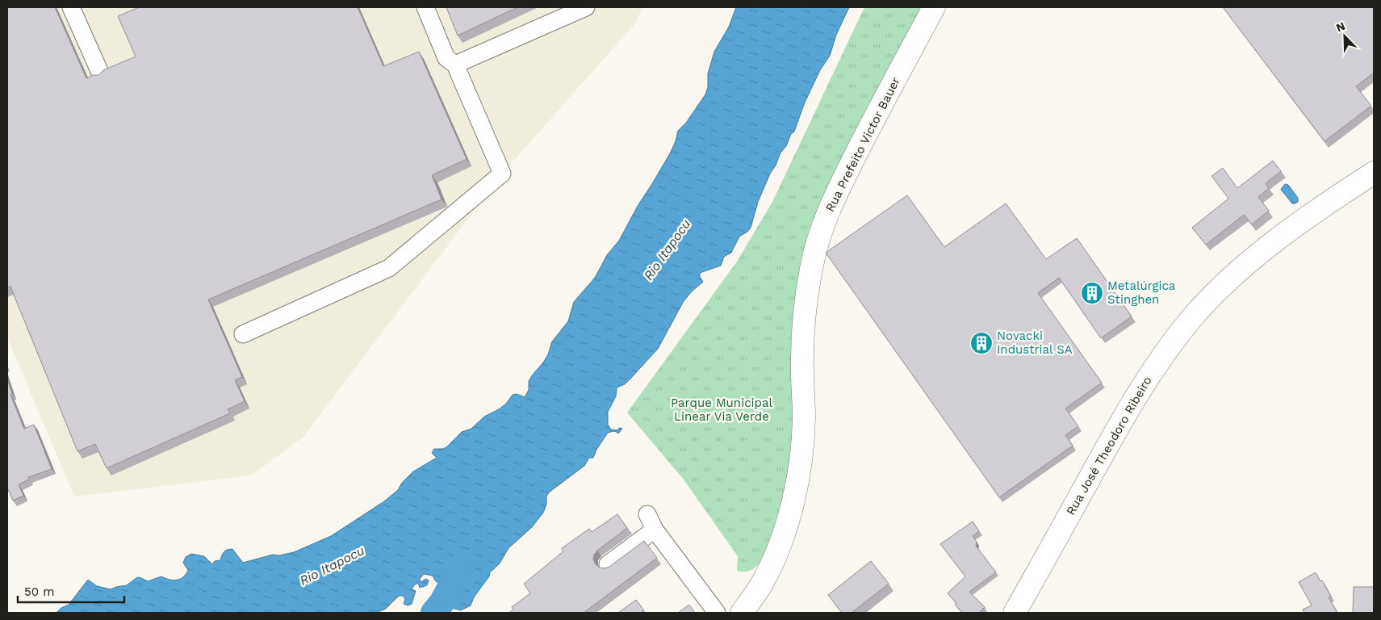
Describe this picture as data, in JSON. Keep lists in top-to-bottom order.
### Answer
{
  "streets": {
    "main road": ["Rua Prefeito Victor Bauer", "Rua José Theodoro Ribeiro"]
  },
  "water": ["Rio Itapocu"],
  "parks": ["Parque Municipal Linear Via Verde"],
  "places": {
    "building": ["Metalúrgica Stinghen", "Novacki Industrial SA"]
  },
  "scale_bar": "50 m",
  "north": "top left"
}
